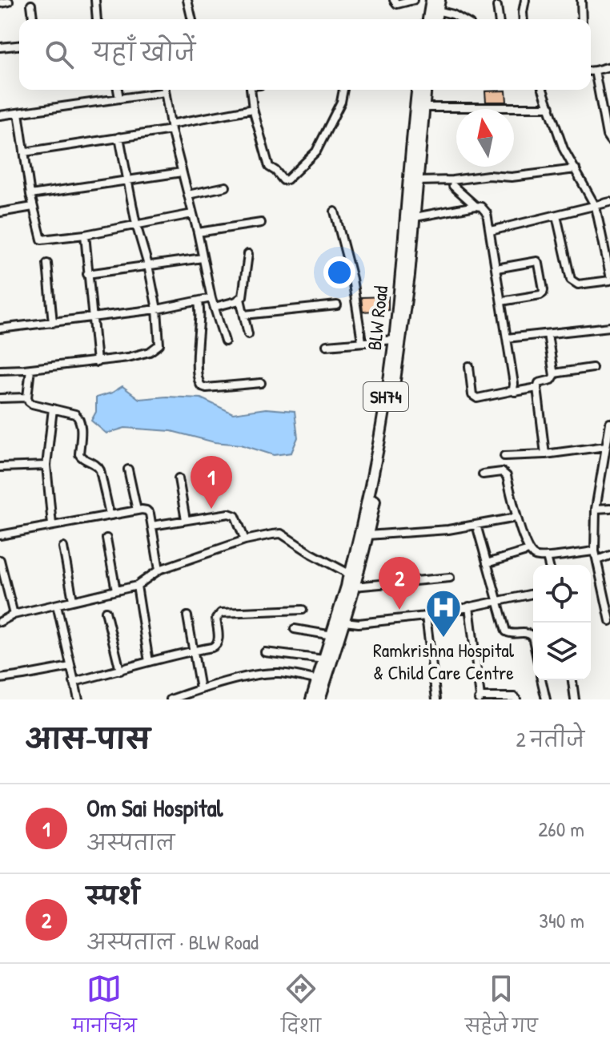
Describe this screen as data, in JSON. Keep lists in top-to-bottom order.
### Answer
{
  "streets": {
    "main road": ["BLW Road", "SH74"]
  },
  "crossings": [
    ["BLW Road", "SH74"]
  ],
  "places": {
    "hospital": ["Ramkrishna Hospital & Child Care Centre"]
  },
  "north": "top",
  "page": {
    "search": "यहाँ खोजें",
    "pins": ["1", "2"],
    "heading": ["आस-पास", "2 नतीजे"],
    "list": [
      {
        "mark": "1",
        "name": "Om Sai Hospital",
        "note": "अस्पताल",
        "value": "260 m"
      },
      {
        "mark": "2",
        "name": "स्पर्श",
        "note": "अस्पताल · BLW Road",
        "value": "340 m"
      }
    ],
    "nav": ["मानचित्र", "दिशा", "सहेजे गए"]
  }
}
